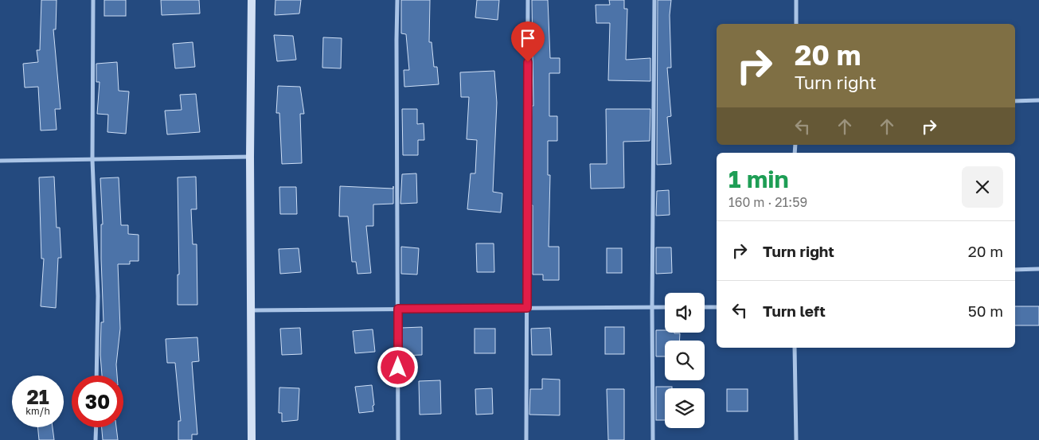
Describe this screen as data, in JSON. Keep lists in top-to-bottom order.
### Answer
{
  "page": {
    "turn": ["20 m", "Turn right"],
    "heading": ["1 min", "160 m · 21:59"],
    "list": [
      {
        "name": "Turn right",
        "value": "20 m"
      },
      {
        "name": "Turn left",
        "value": "50 m"
      }
    ],
    "speed": "21 km/h",
    "limit": "30"
  }
}
